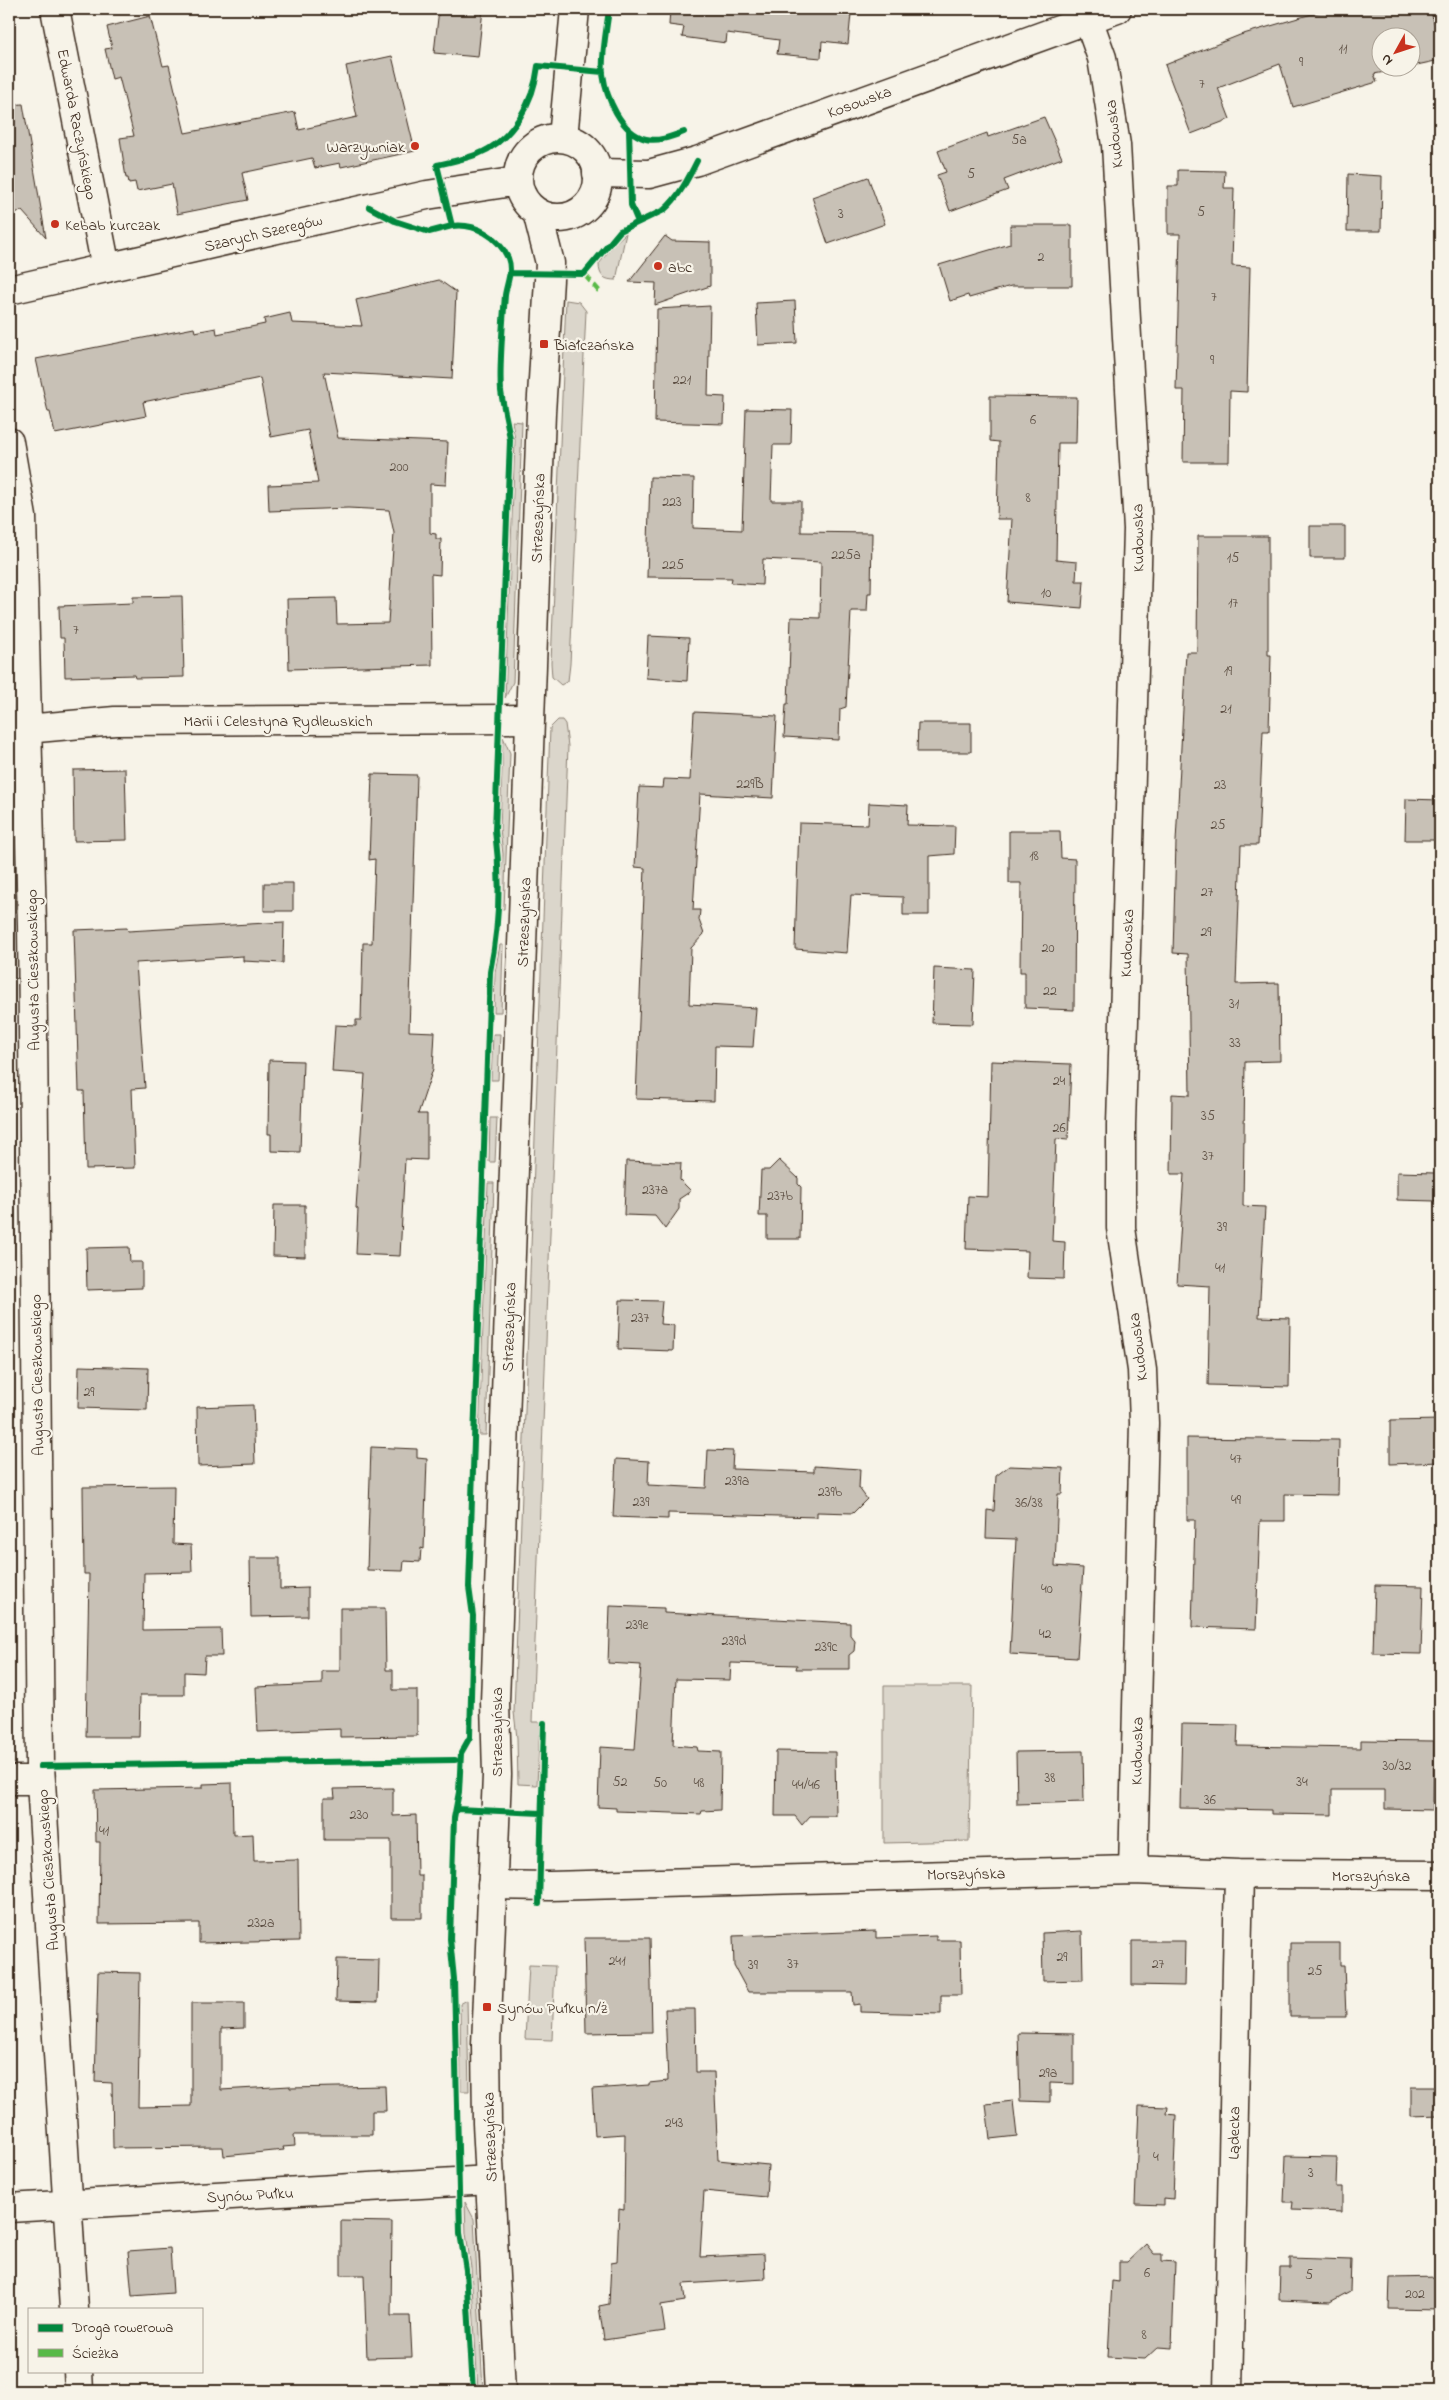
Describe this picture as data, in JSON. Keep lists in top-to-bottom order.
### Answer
{
  "streets": {
    "street": [
      "Kosowska",
      "Edwarda Raczyńskiego",
      "Kudowska",
      "Szarych Szeregów",
      "Strzeszyńska",
      "Marii i Celestyna Rydlewskich",
      "Augusta Cieszkowskiego",
      "Morszyńska",
      "Lądecka",
      "Synów Pułku"
    ]
  },
  "crossings": [
    ["Kosowska", "Kudowska"],
    ["Kosowska", "Szarych Szeregów"],
    ["Kosowska", "Strzeszyńska"],
    ["Edwarda Raczyńskiego", "Szarych Szeregów"],
    ["Kudowska", "Morszyńska"],
    ["Szarych Szeregów", "Strzeszyńska"],
    ["Strzeszyńska", "Marii i Celestyna Rydlewskich"],
    ["Strzeszyńska", "Morszyńska"],
    ["Strzeszyńska", "Synów Pułku"],
    ["Marii i Celestyna Rydlewskich", "Augusta Cieszkowskiego"],
    ["Augusta Cieszkowskiego", "Synów Pułku"],
    ["Morszyńska", "Lądecka"]
  ],
  "places": {
    "other": ["Warzywniak", "Kebab kurczak", "abc"],
    "transit": ["Białczańska", "Synów Pułku n/ż"]
  },
  "house_numbers": [
    "11",
    "9",
    "7",
    "5a",
    "5",
    "5",
    "3",
    "2",
    "7",
    "9",
    "221",
    "6",
    "200",
    "8",
    "223",
    "225a",
    "15",
    "225",
    "10",
    "17",
    "7",
    "19",
    "21",
    "229B",
    "23",
    "25",
    "18",
    "27",
    "29",
    "20",
    "22",
    "31",
    "33",
    "24",
    "35",
    "26",
    "37",
    "237a",
    "237b",
    "39",
    "41",
    "237",
    "29",
    "47",
    "239a",
    "239b",
    "49",
    "239",
    "36/38",
    "40",
    "239e",
    "42",
    "239d",
    "239c",
    "30/32",
    "38",
    "52",
    "34",
    "50",
    "48",
    "44/46",
    "36",
    "230",
    "41",
    "232a",
    "29",
    "241",
    "37",
    "27",
    "39",
    "25",
    "29a",
    "243",
    "4",
    "3",
    "6",
    "5",
    "202",
    "8"
  ],
  "legend": ["Droga rowerowa", "Ścieżka"],
  "north": "bottom left"
}
